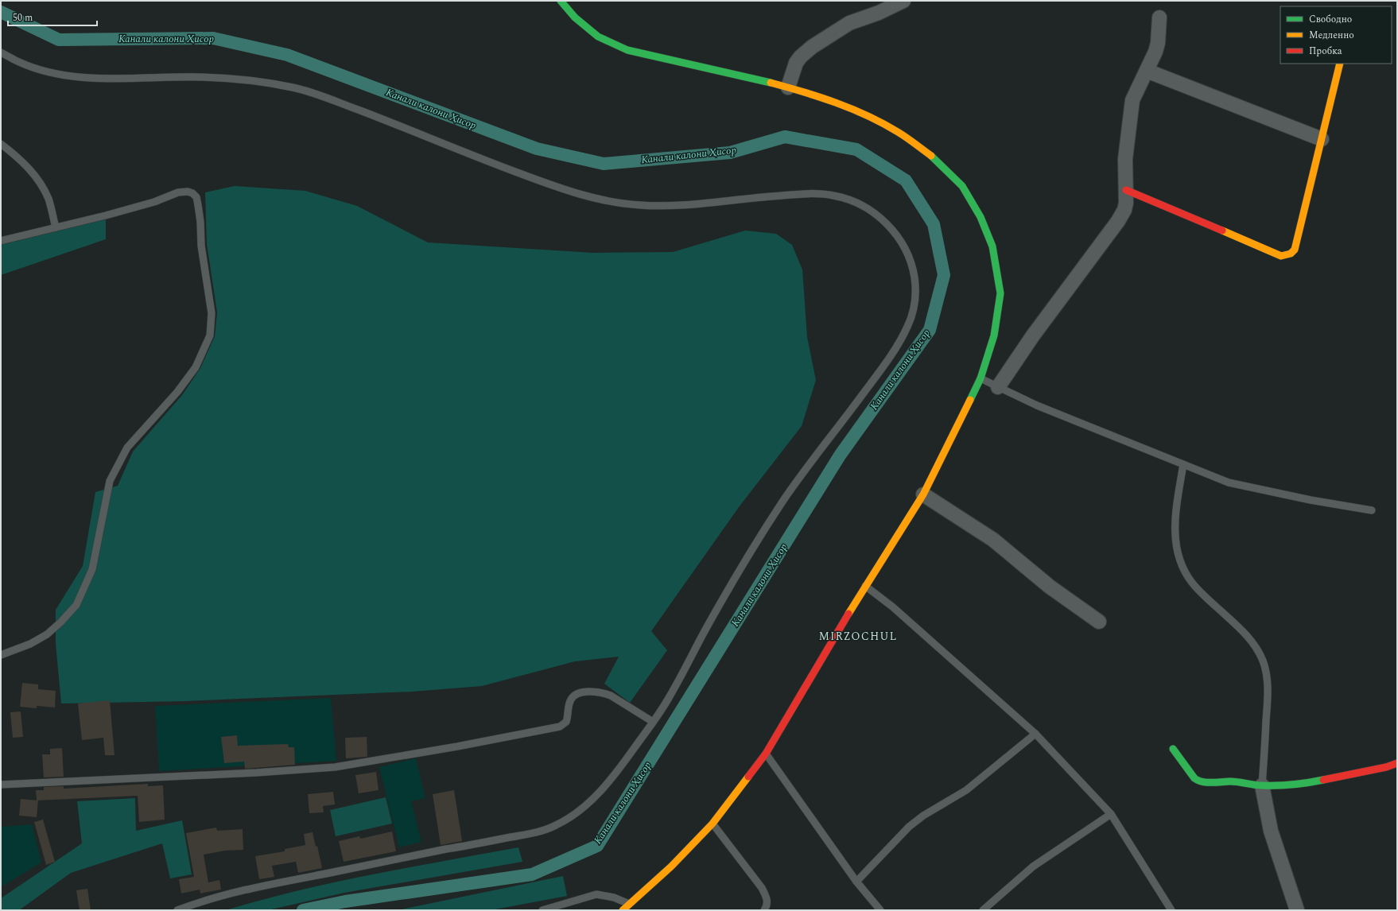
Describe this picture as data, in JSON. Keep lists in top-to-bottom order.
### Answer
{
  "districts": ["MIRZOCHUL"],
  "water": ["Канали калони Ҳисор"],
  "legend": ["Свободно", "Медленно", "Пробка"],
  "scale_bar": "50 m"
}
